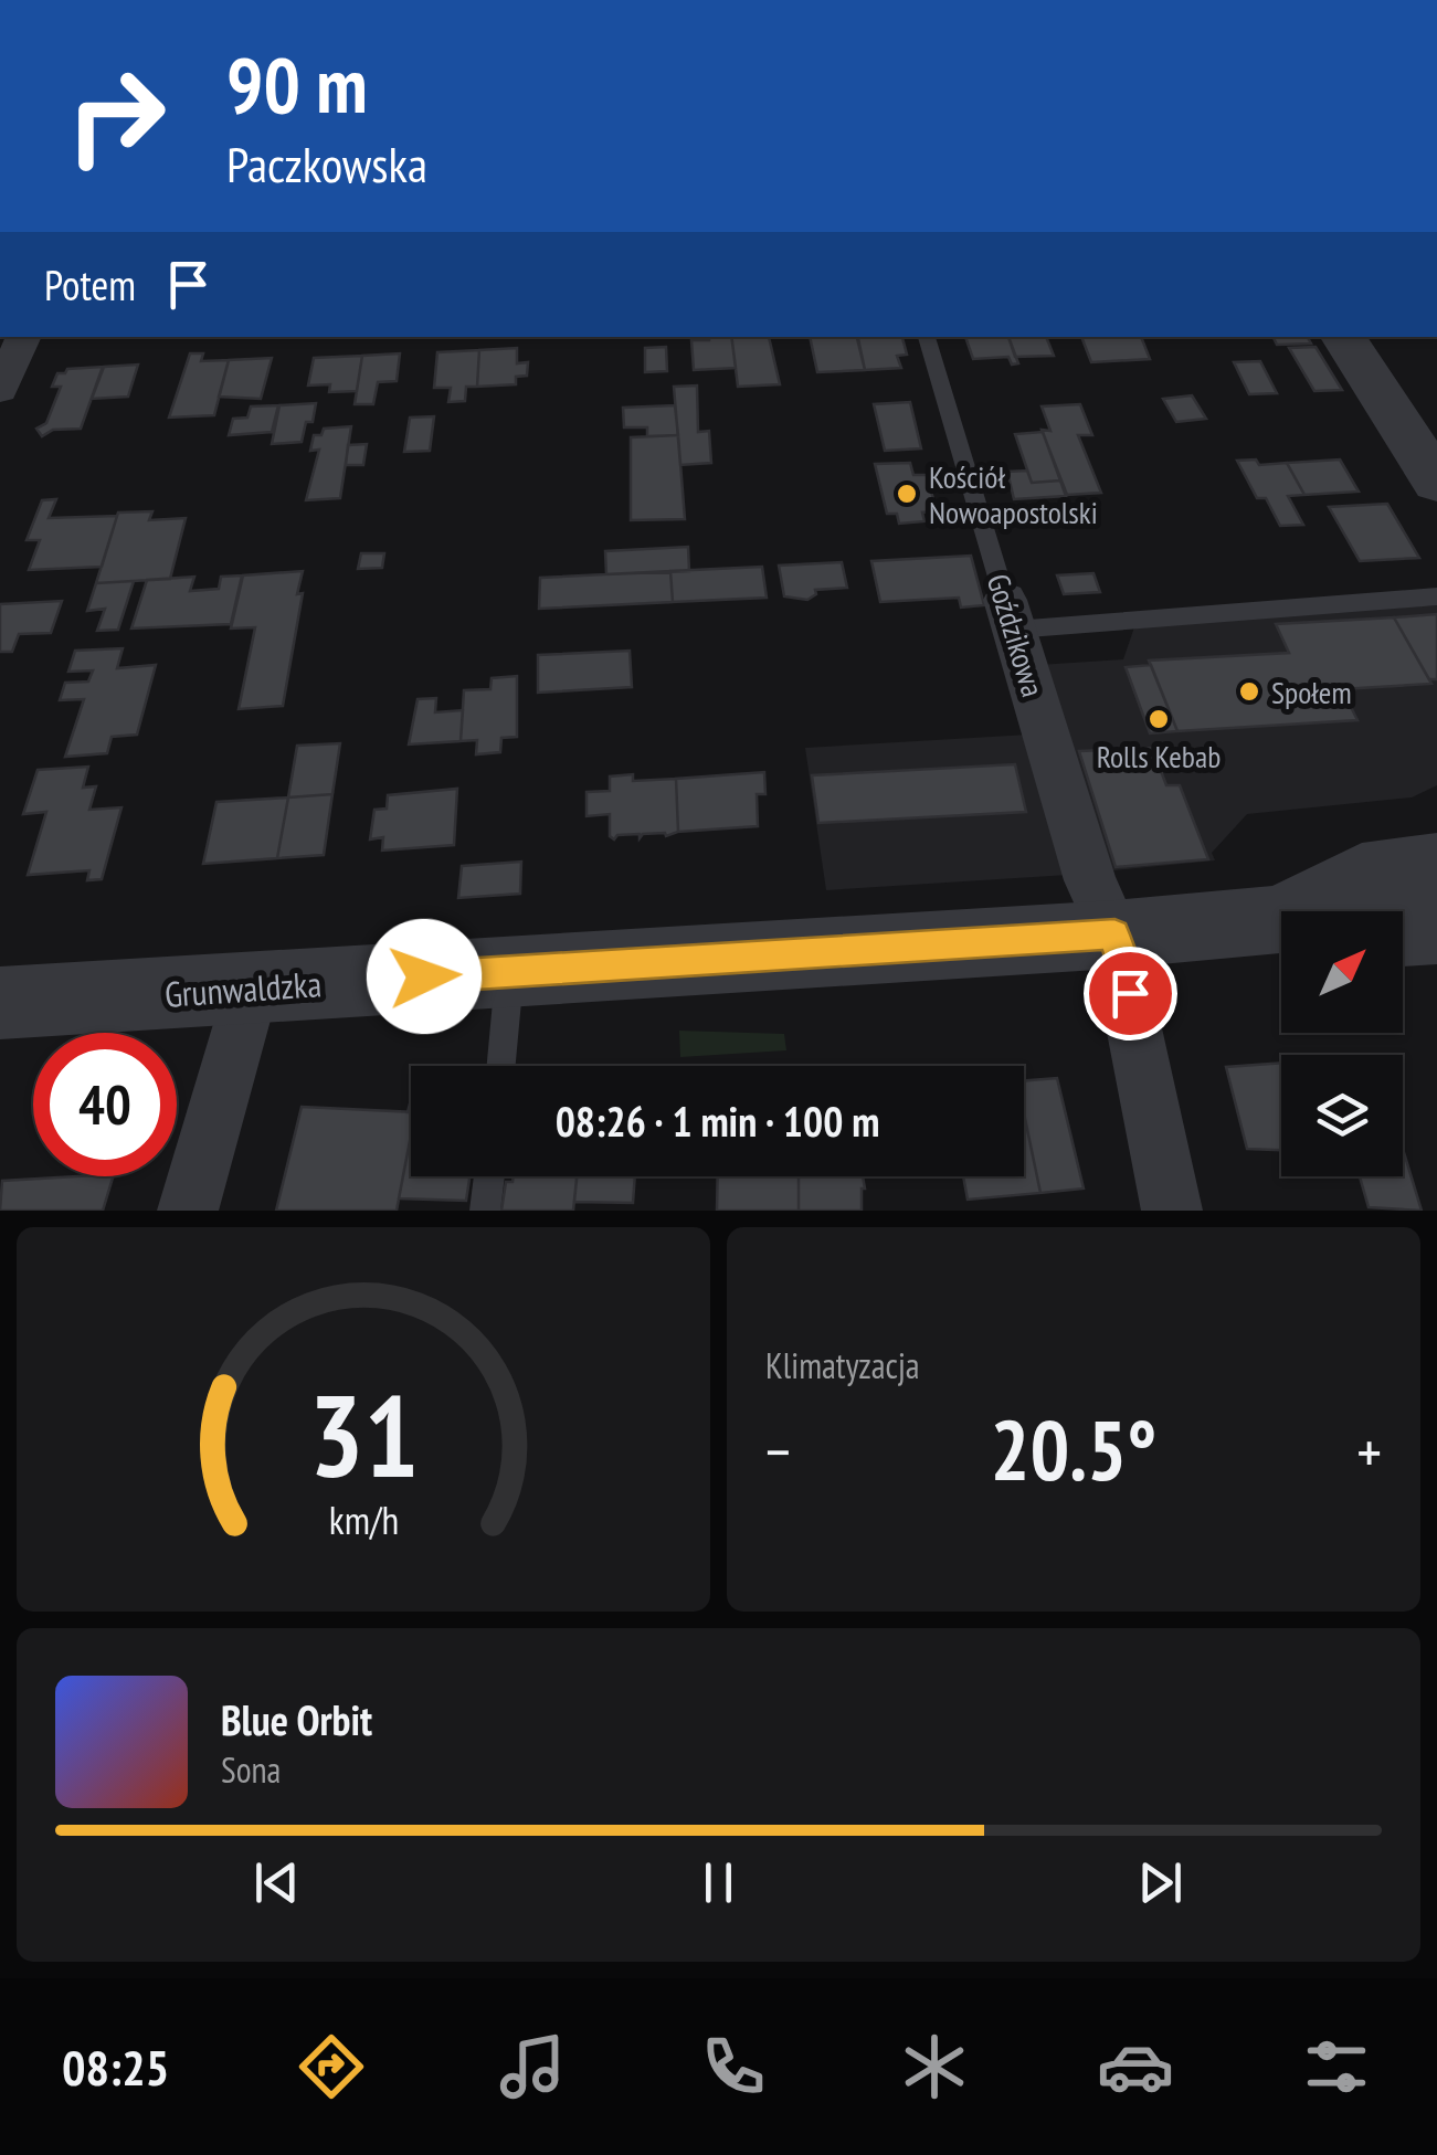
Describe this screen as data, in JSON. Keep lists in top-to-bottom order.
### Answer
{
  "streets": {
    "street": ["Goździkowa", "Grunwaldzka"]
  },
  "crossings": [
    ["Goździkowa", "Grunwaldzka"]
  ],
  "places": ["Kościół Nowoapostolski", "Społem", "Rolls Kebab"],
  "north": "top right",
  "page": {
    "turn": ["90 m", "Paczkowska"],
    "then": "Potem",
    "limit": "40",
    "trip": "08:26 · 1 min · 100 m",
    "tile": "Klimatyzacja",
    "heat": ["−", "20.5°", "+"],
    "song": ["Blue Orbit", "Sona"],
    "tabs": "08:25",
    "gauge": ["31", "km/h"]
  }
}
